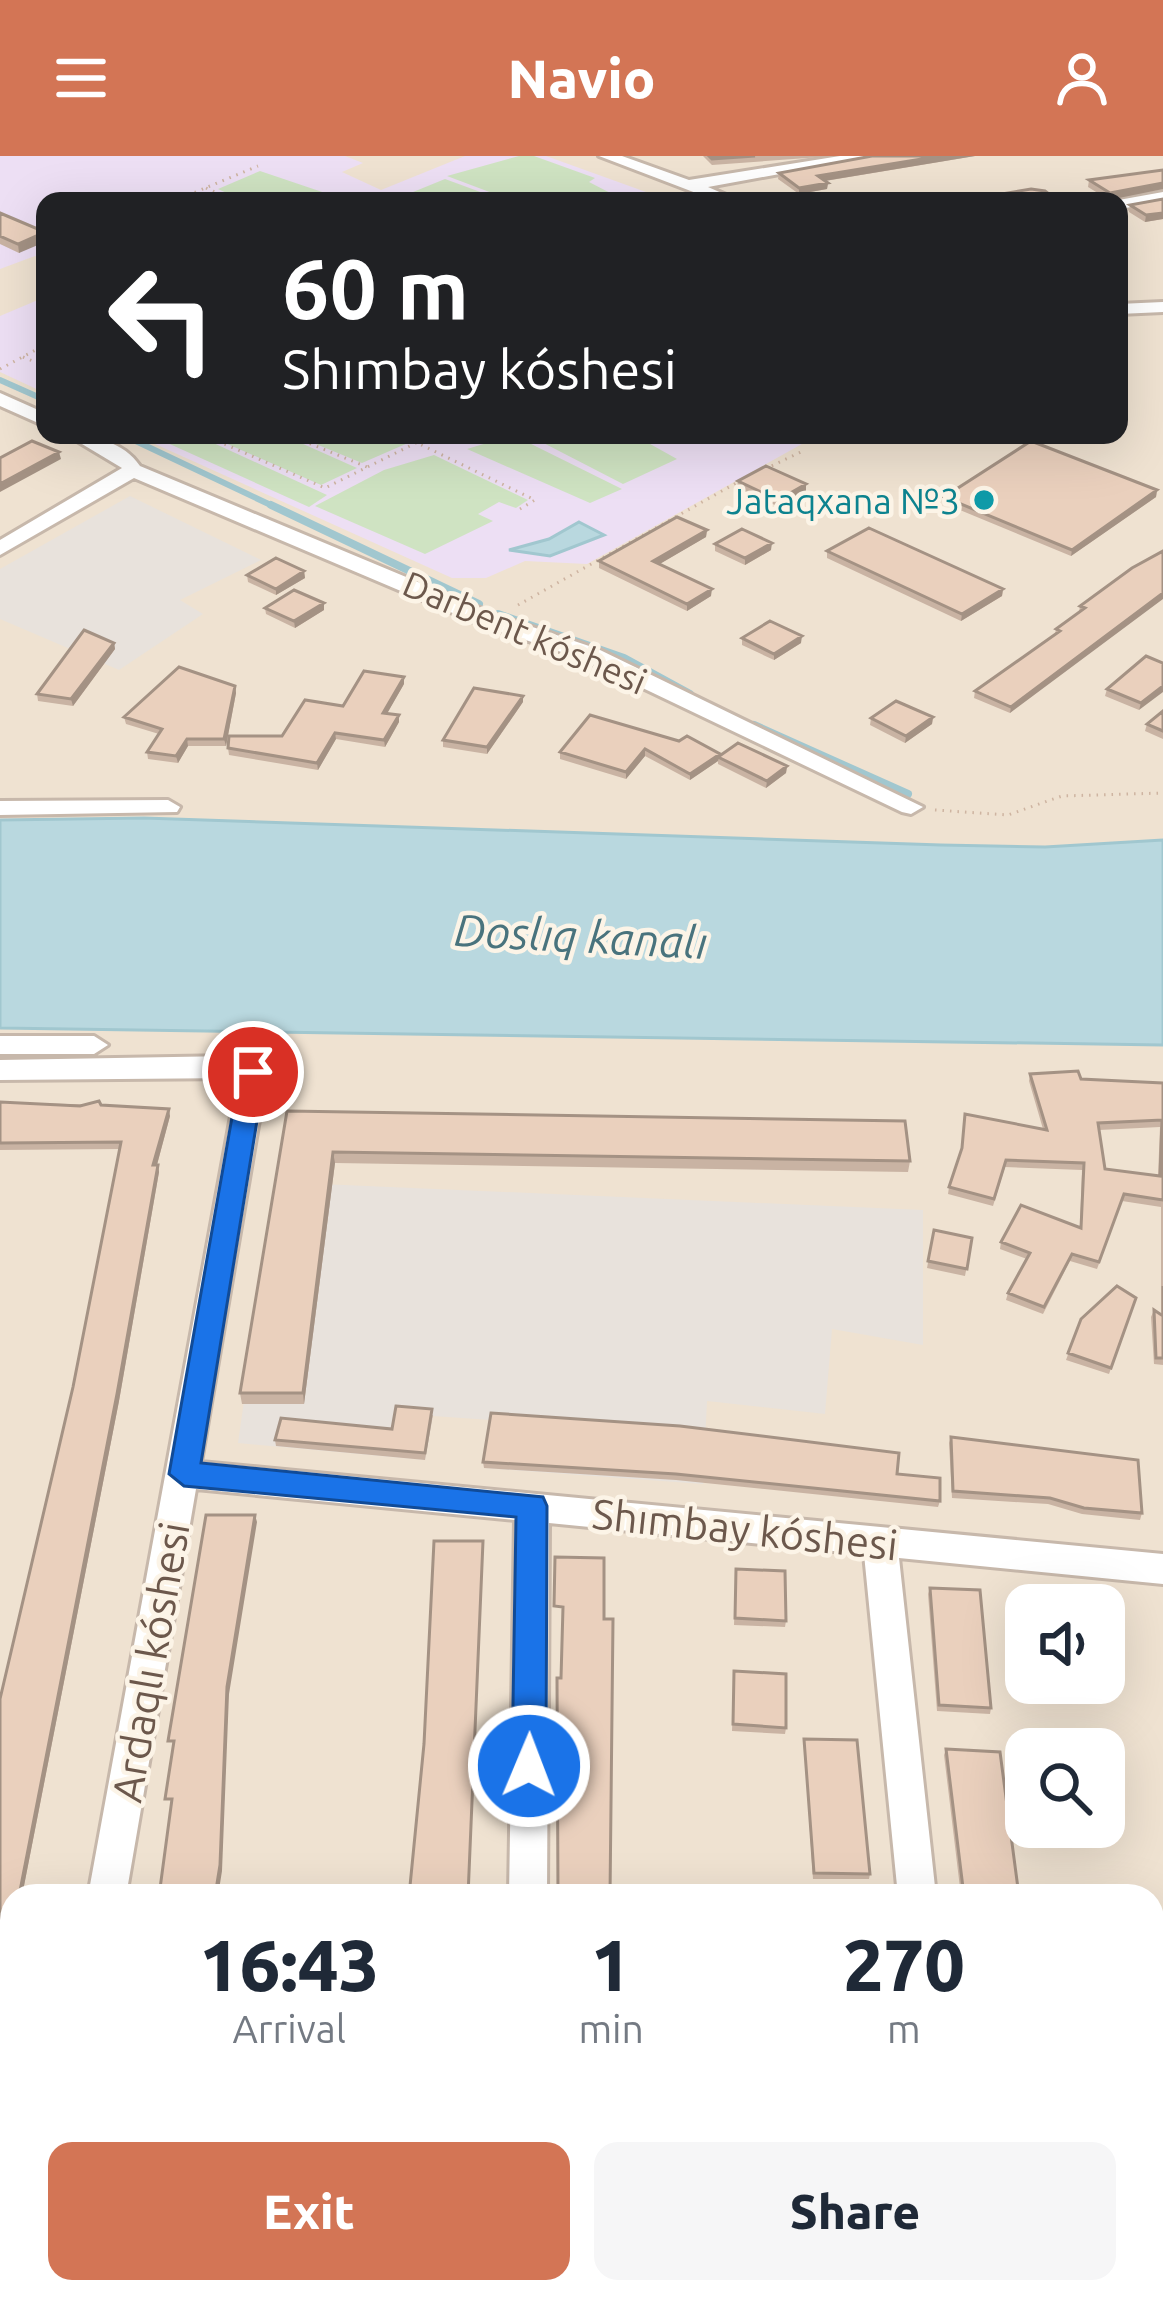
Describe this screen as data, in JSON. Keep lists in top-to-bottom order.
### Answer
{
  "streets": {
    "street": ["Darbent kóshesi", "Shımbay kóshesi", "Ardaqlı kóshesi"]
  },
  "crossings": [
    ["Shımbay kóshesi", "Ardaqlı kóshesi"]
  ],
  "water": ["Doslıq kanalı"],
  "places": ["Jataqxana №3"],
  "page": {
    "header": "Navio",
    "turn": ["60 m", "Shımbay kóshesi"],
    "eta": [
      "16:43",
      "Arrival",
      "1",
      "min",
      "270",
      "m"
    ],
    "buttons": ["Exit", "Share"]
  }
}
